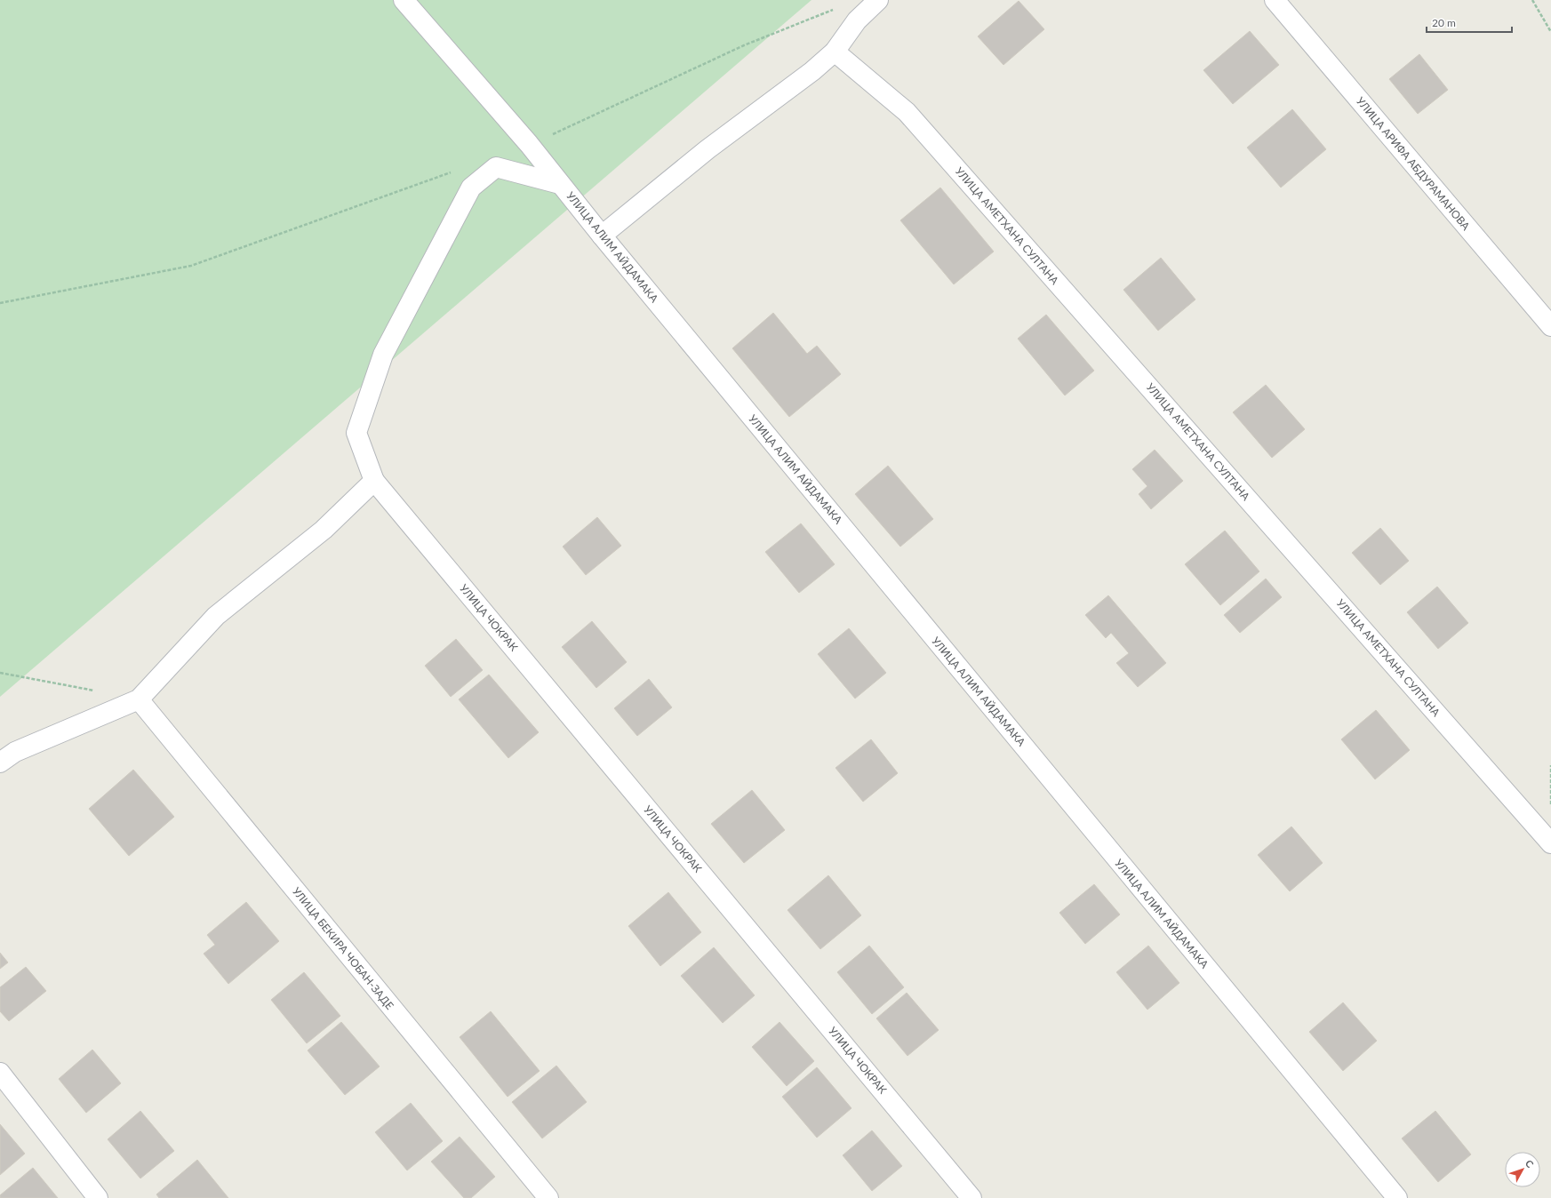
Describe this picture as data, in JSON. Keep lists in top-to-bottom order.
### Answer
{
  "streets": {
    "street": [
      "УЛИЦА АРИФА АБДУРАМАНОВА",
      "УЛИЦА АМЕТХАНА СУЛТАНА",
      "УЛИЦА АЛИМ АЙДАМАКА",
      "УЛИЦА ЧОКРАК",
      "УЛИЦА БЕКИРА ЧОБАН-ЗАДЕ"
    ]
  },
  "crossings": [
    ["УЛИЦА АЛИМ АЙДАМАКА", "УЛИЦА ЧОКРАК"]
  ],
  "scale_bar": "20 m",
  "north": "top right"
}
